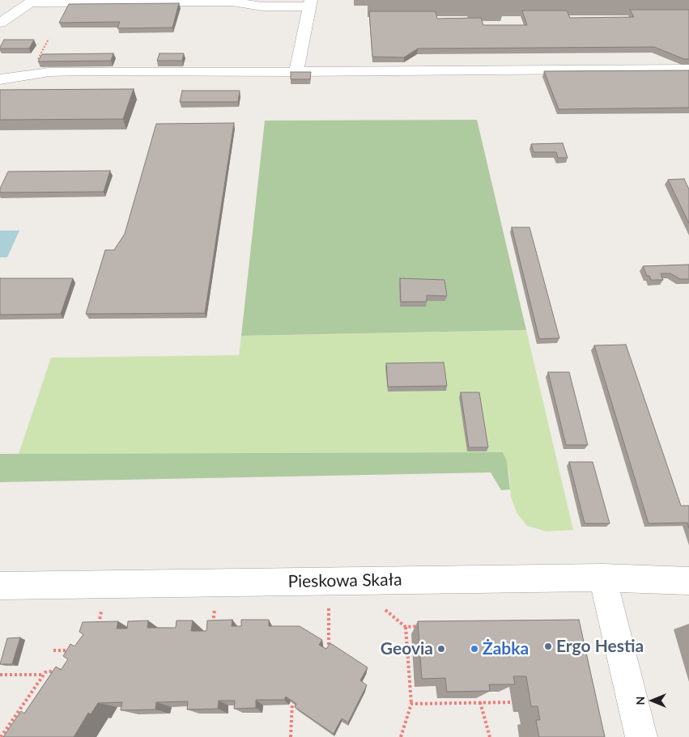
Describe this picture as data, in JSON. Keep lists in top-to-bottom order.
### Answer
{
  "streets": {
    "street": ["Pieskowa Skała"]
  },
  "places": ["Ergo Hestia", "Geovia", "Żabka"],
  "north": "left"
}
